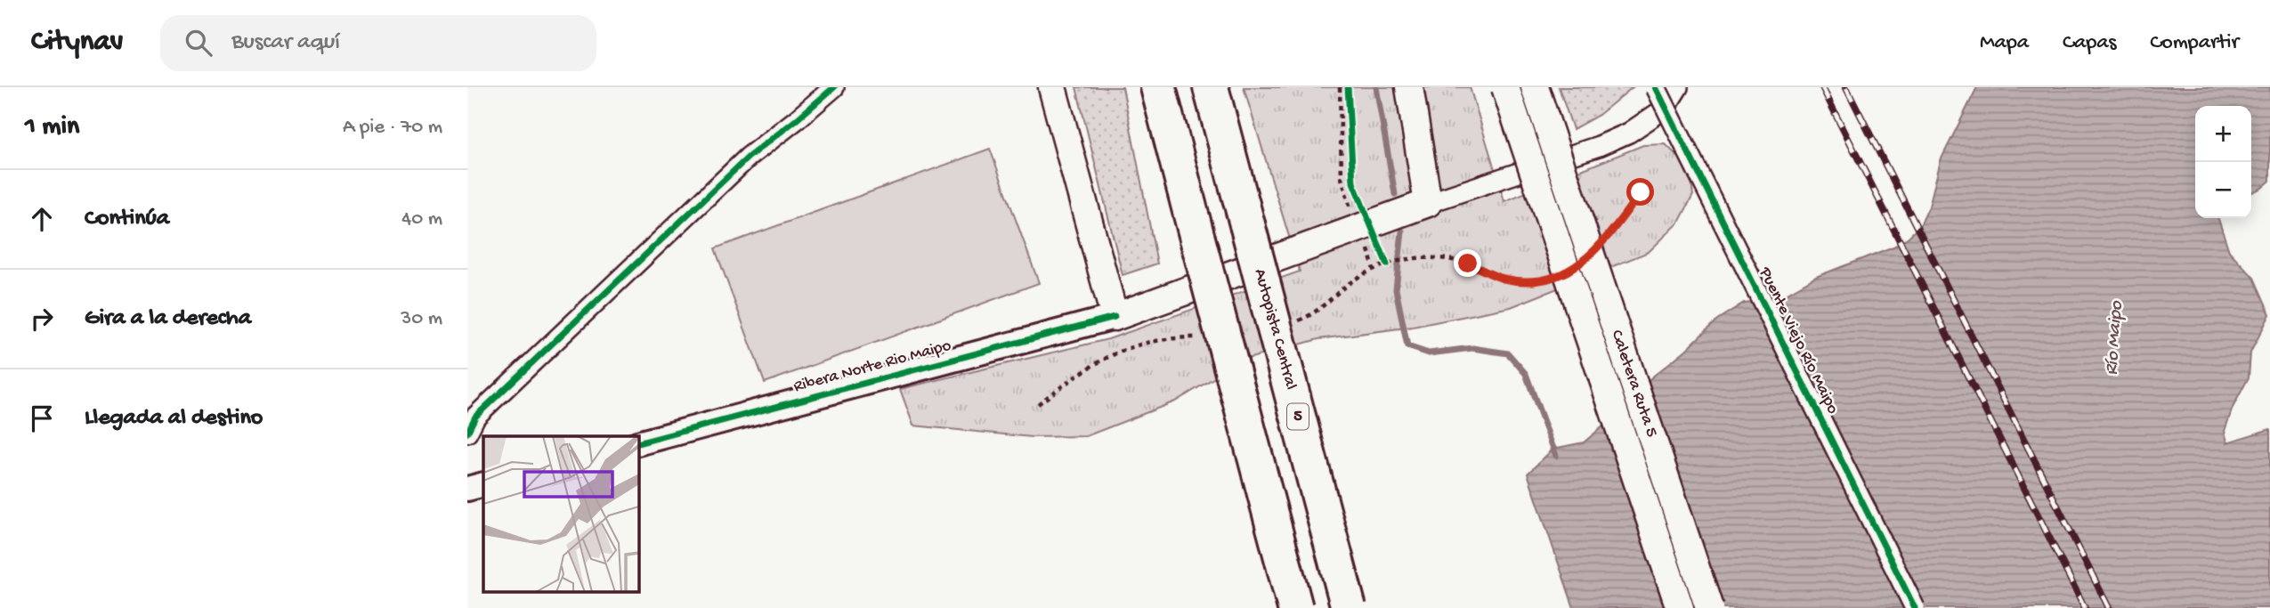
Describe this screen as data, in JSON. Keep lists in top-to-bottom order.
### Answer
{
  "streets": {
    "highway": ["Autopista Central", "5"],
    "main road": ["Caletera Ruta 5"],
    "street": ["Puente Viejo Río Maipo", "Ribera Norte Rio Maipo"]
  },
  "water": ["Río Maipo"],
  "page": {
    "header": "Citynav",
    "search": "Buscar aquí",
    "nav": ["Mapa", "Capas", "Compartir"],
    "heading": ["1 min", "A pie · 70 m"],
    "map_buttons": ["+", "−"],
    "list": [
      ["Continúa", "40 m"],
      ["Gira a la derecha", "30 m"],
      "Llegada al destino"
    ]
  }
}
